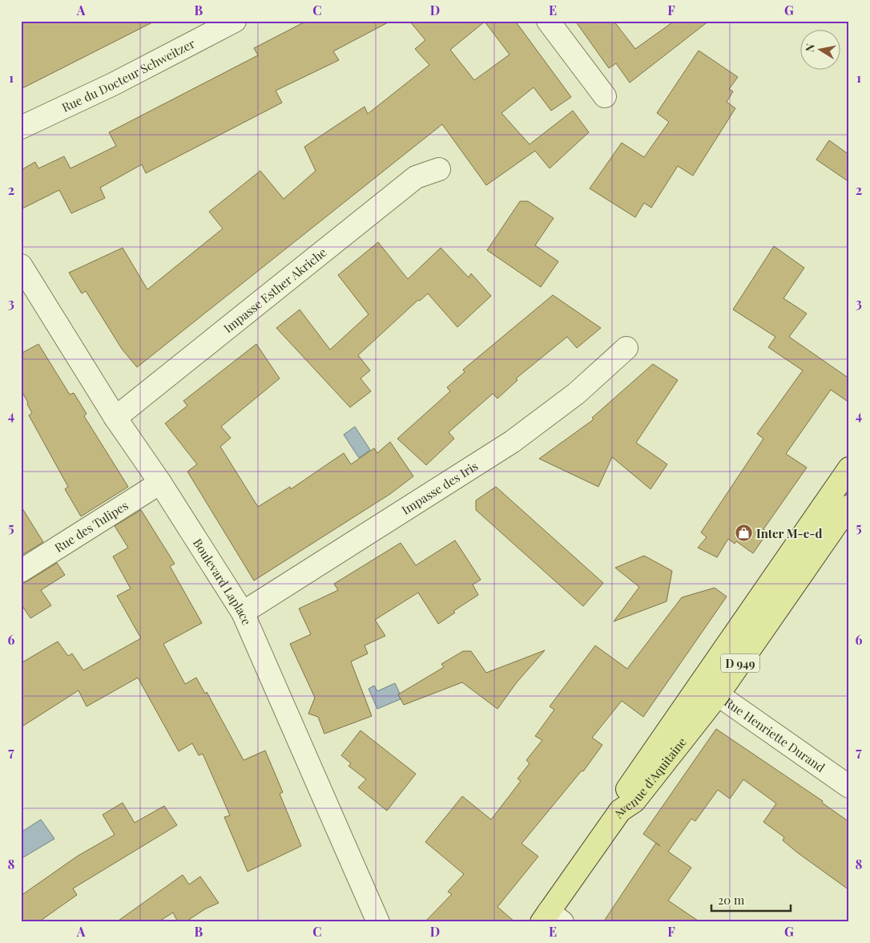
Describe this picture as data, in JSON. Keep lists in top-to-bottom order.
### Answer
{
  "streets": {
    "main road": ["D 949", "Avenue d'Aquitaine"],
    "street": [
      "Rue du Docteur Schweitzer",
      "Impasse Esther Akriche",
      "Impasse des Iris",
      "Rue des Tulipes",
      "Boulevard Laplace",
      "Rue Henriette Durand"
    ]
  },
  "crossings": [
    ["Impasse Esther Akriche", "Boulevard Laplace"],
    ["Impasse des Iris", "Boulevard Laplace"],
    ["Rue des Tulipes", "Boulevard Laplace"],
    ["D 949", "Avenue d'Aquitaine"],
    ["Rue Henriette Durand", "Avenue d'Aquitaine"]
  ],
  "places": {
    "shop": ["Inter M-e-d"]
  },
  "scale_bar": "20 m",
  "north": "left",
  "grid": {
    "columns": [
      "A",
      "B",
      "C",
      "D",
      "E",
      "F",
      "G"
    ],
    "rows": [
      "1",
      "2",
      "3",
      "4",
      "5",
      "6",
      "7",
      "8"
    ]
  }
}
